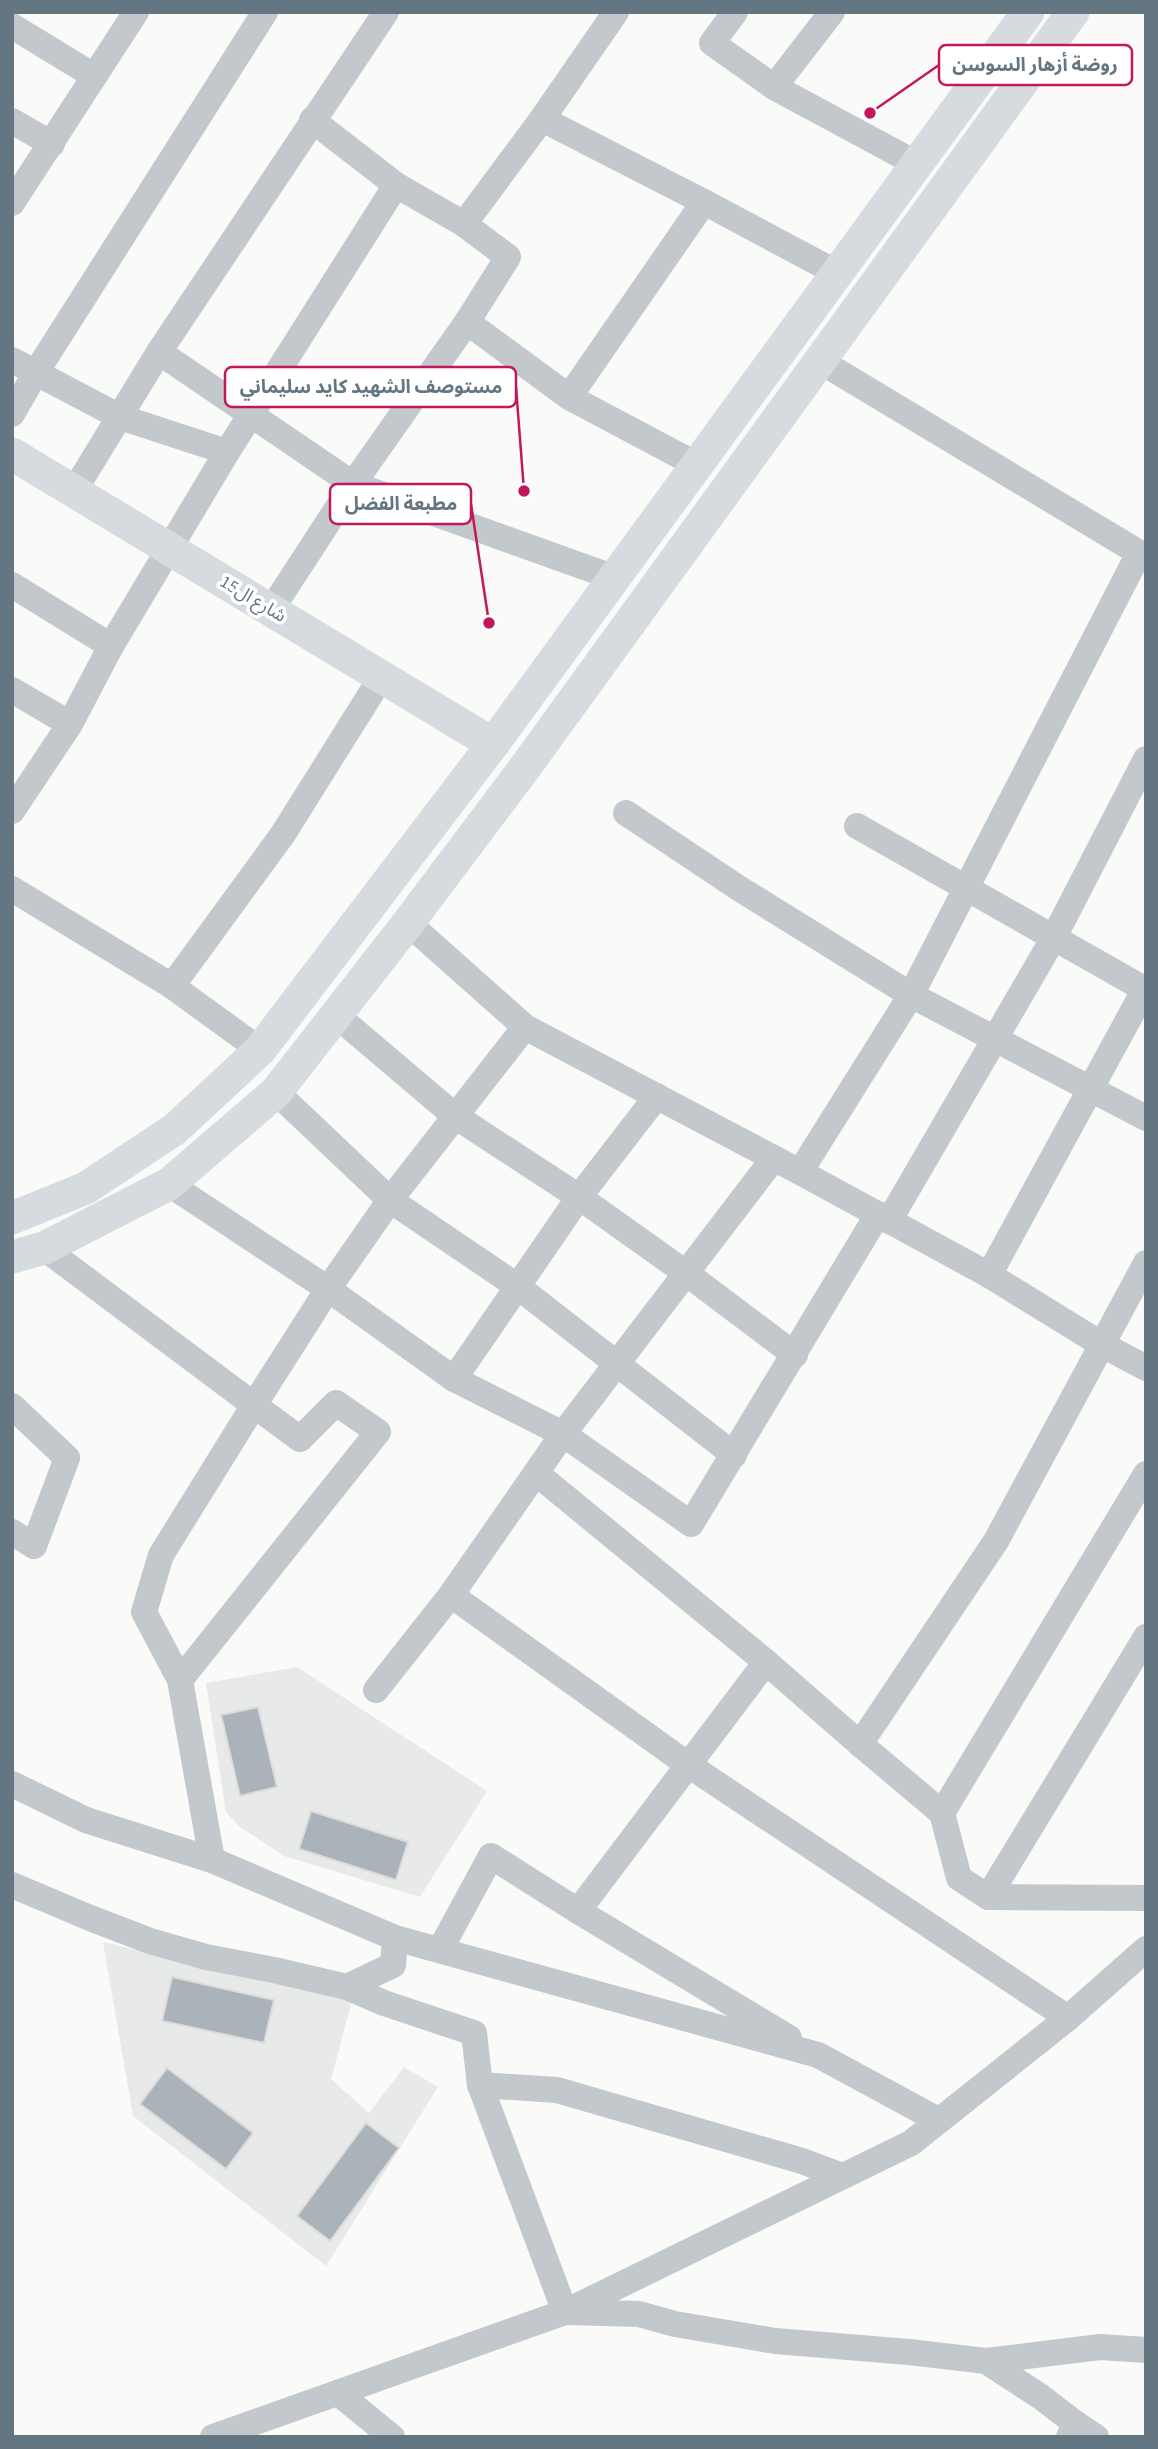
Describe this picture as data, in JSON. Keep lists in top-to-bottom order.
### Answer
{
  "streets": {
    "main road": ["شارع ال15"]
  },
  "places": ["روضة أزهار السوسن", "مستوصف الشهيد كايد سليماني", "مطبعة الفضل"]
}
